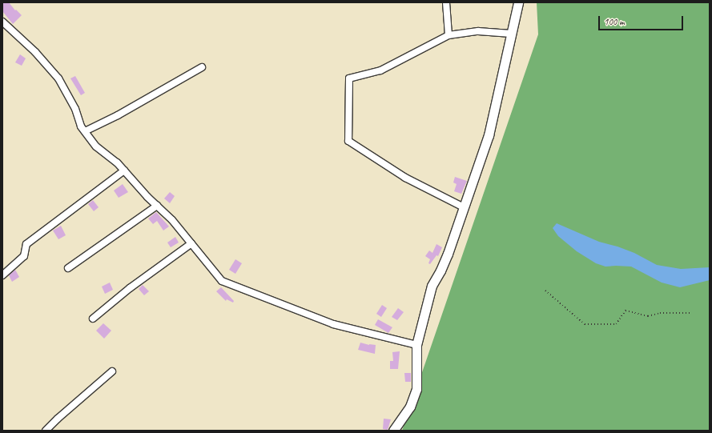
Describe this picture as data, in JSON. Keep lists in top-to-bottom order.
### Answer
{
  "scale_bar": "100 m"
}
